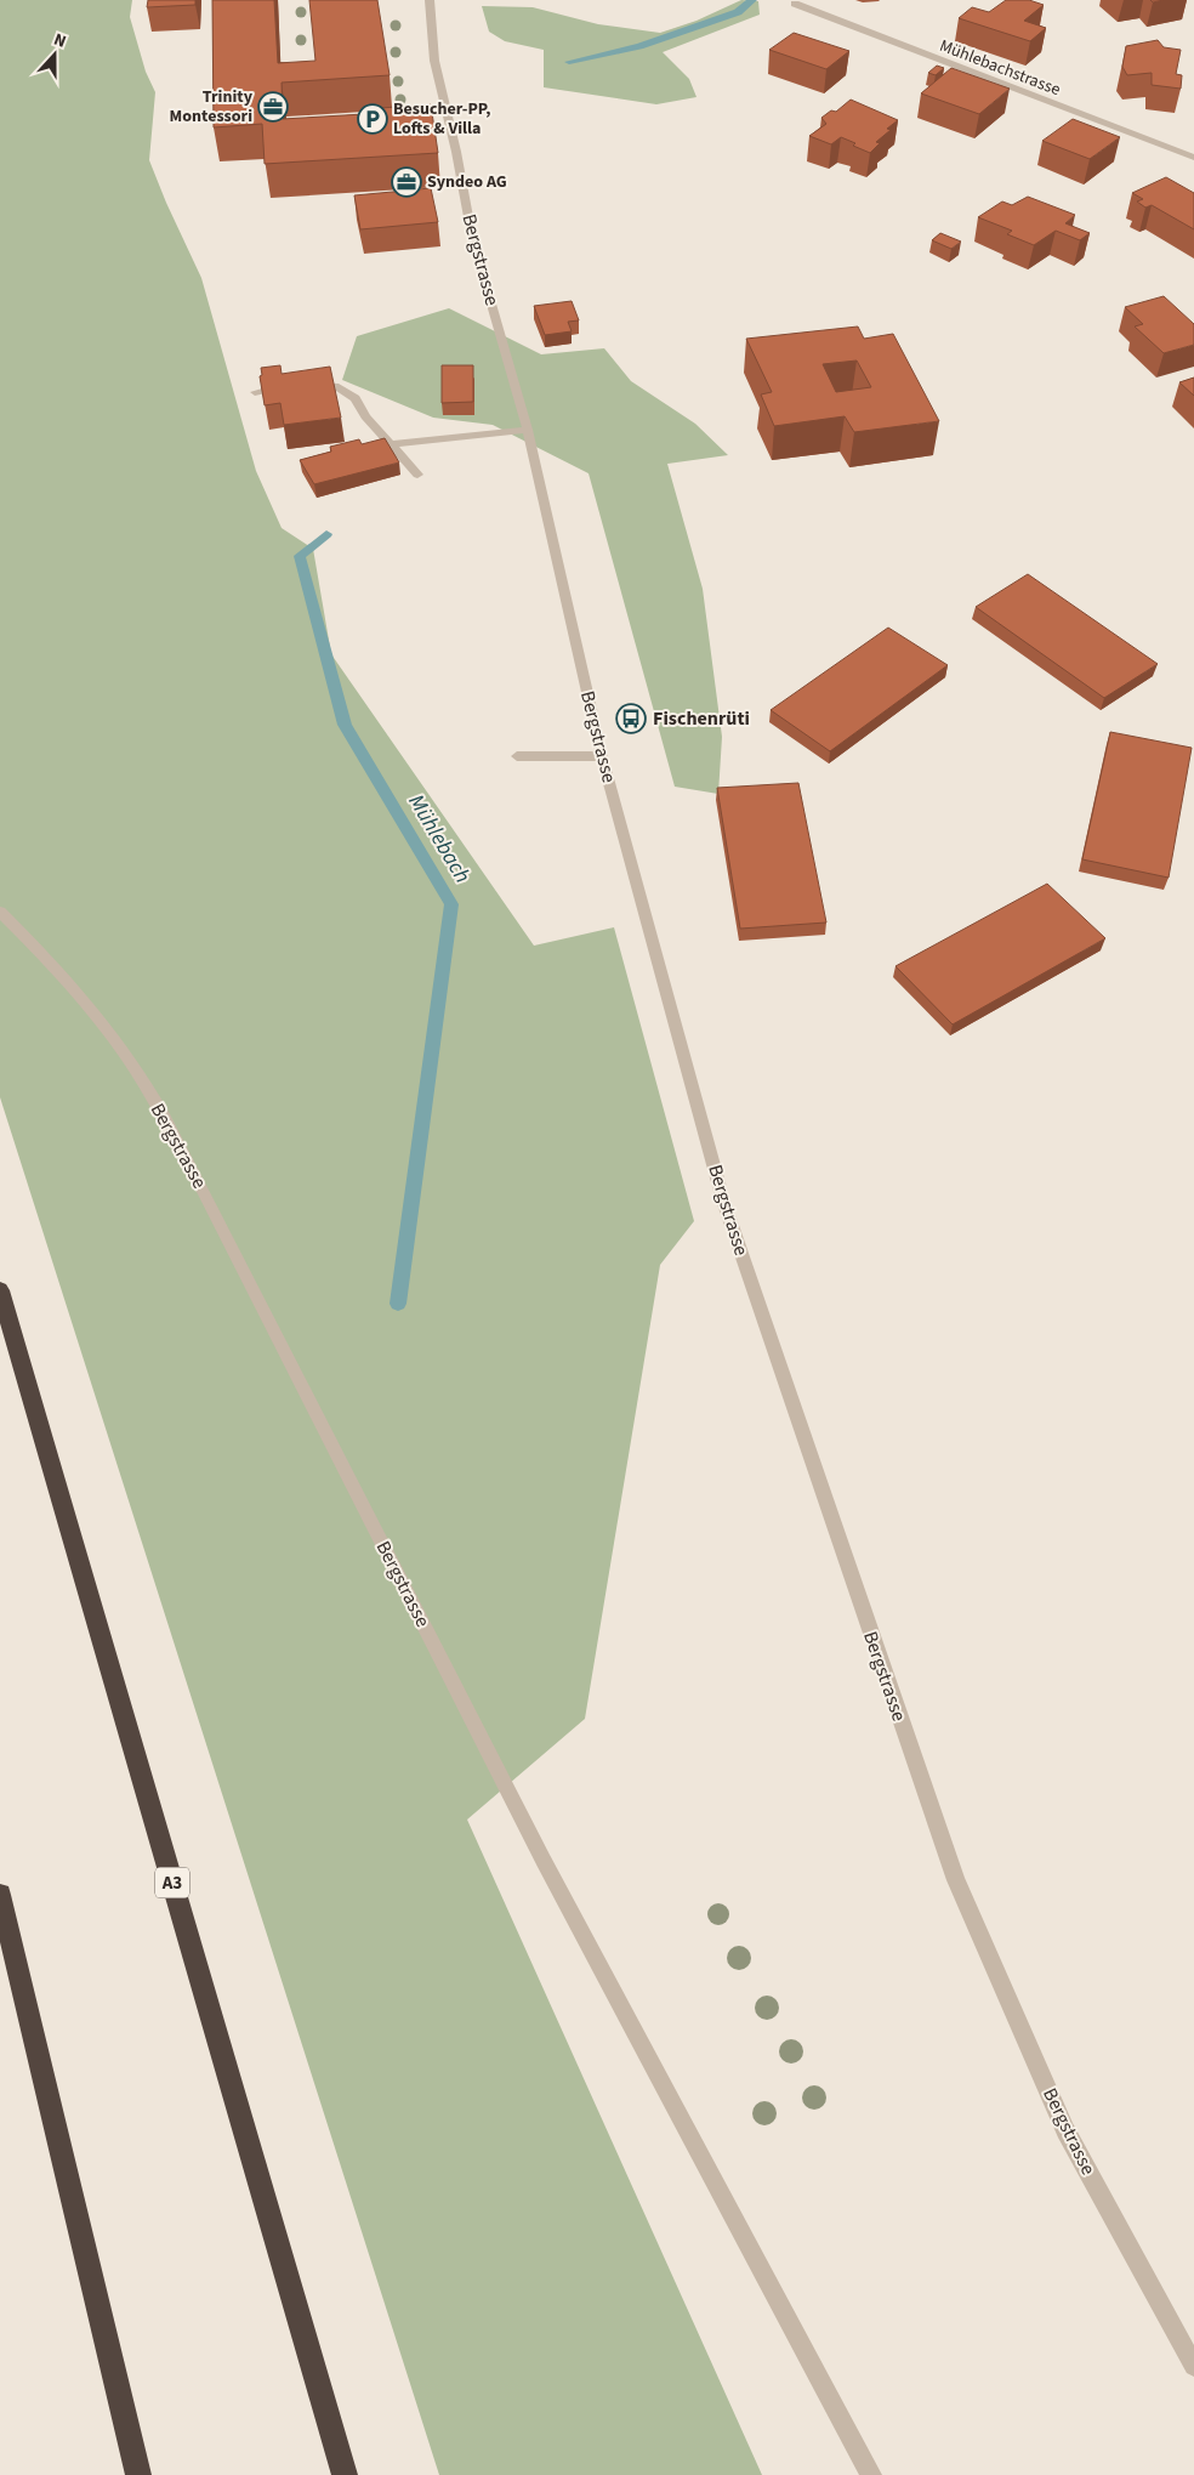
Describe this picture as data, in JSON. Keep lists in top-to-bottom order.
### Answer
{
  "streets": {
    "highway": ["A3"],
    "street": ["Mühlebachstrasse", "Bergstrasse"]
  },
  "water": ["Mühlebach"],
  "places": {
    "office": ["Trinity Montessori", "Syndeo AG"],
    "parking": ["Besucher-PP, Lofts & Villa"],
    "bus stop": ["Fischenrüti"]
  },
  "north": "top"
}
